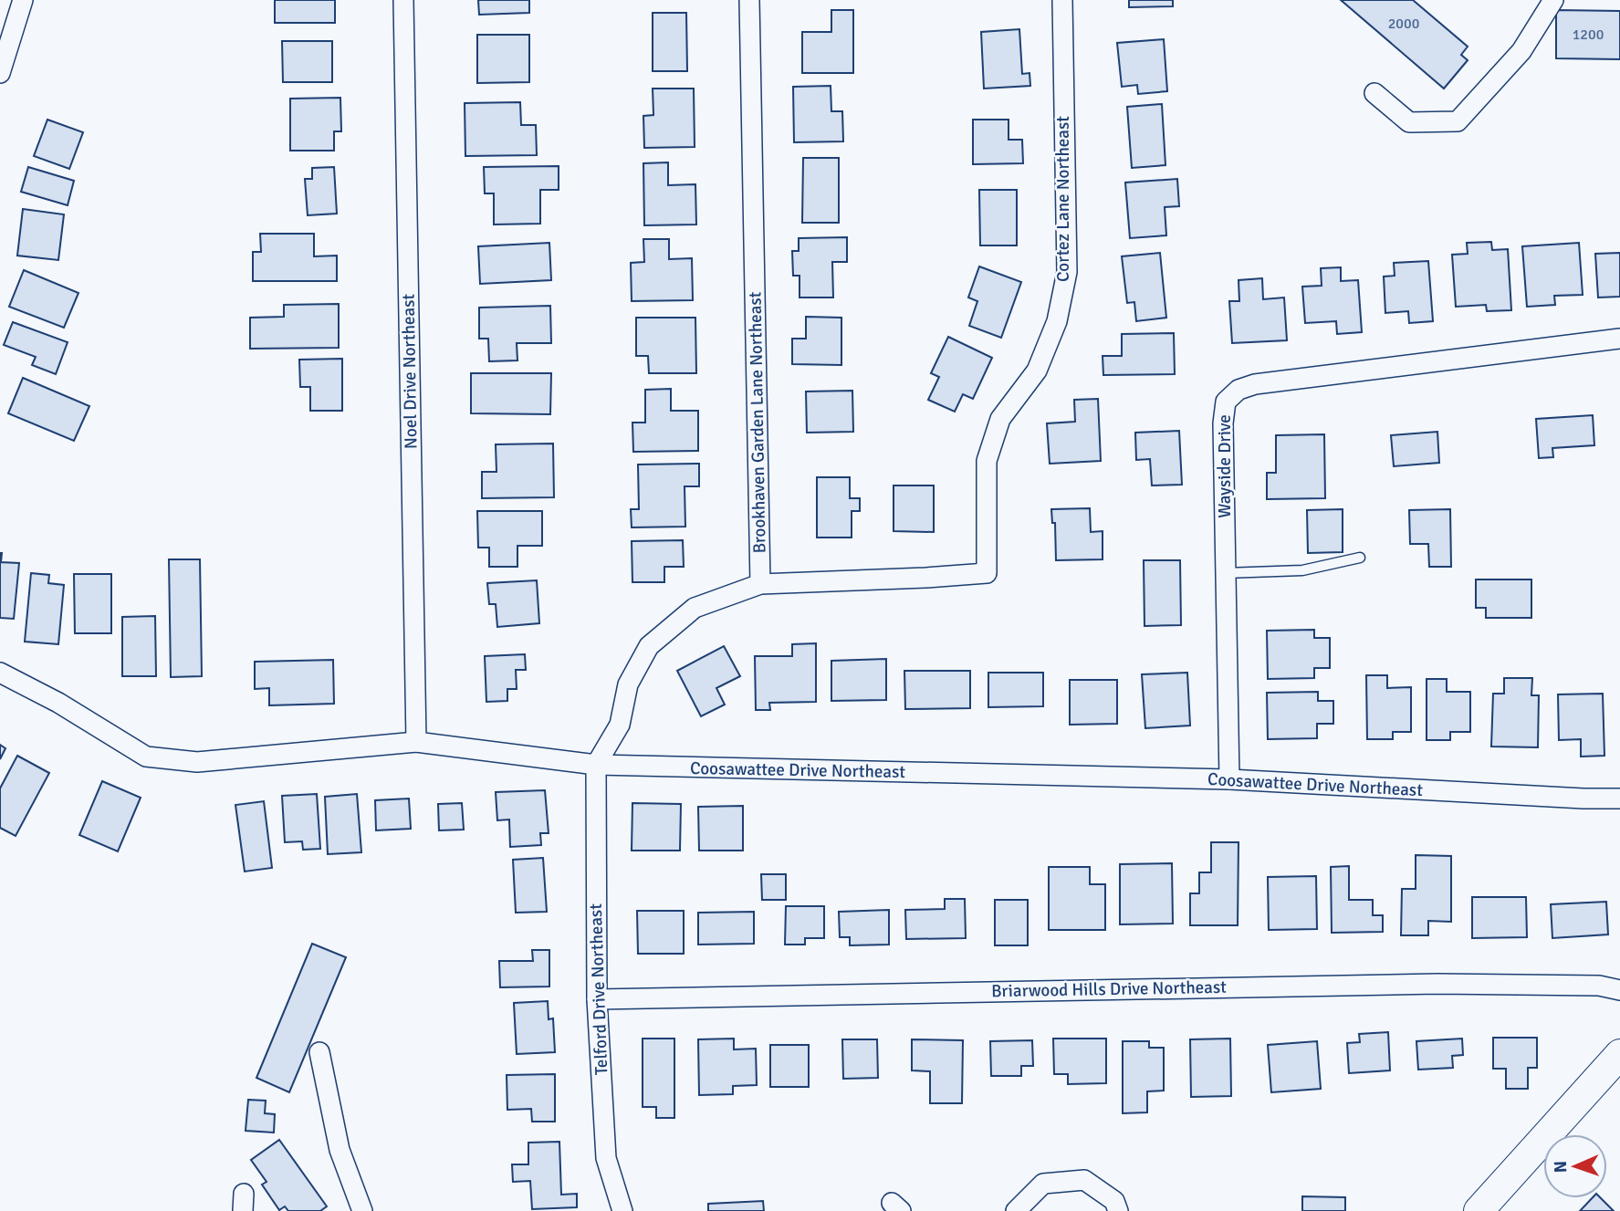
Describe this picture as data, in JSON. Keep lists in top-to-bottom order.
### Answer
{
  "streets": {
    "street": [
      "Cortez Lane Northeast",
      "Noel Drive Northeast",
      "Brookhaven Garden Lane Northeast",
      "Wayside Drive",
      "Coosawattee Drive Northeast",
      "Telford Drive Northeast",
      "Briarwood Hills Drive Northeast"
    ]
  },
  "crossings": [
    ["Cortez Lane Northeast", "Brookhaven Garden Lane Northeast"],
    ["Noel Drive Northeast", "Coosawattee Drive Northeast"],
    ["Wayside Drive", "Coosawattee Drive Northeast"],
    ["Coosawattee Drive Northeast", "Telford Drive Northeast"],
    ["Telford Drive Northeast", "Briarwood Hills Drive Northeast"]
  ],
  "house_numbers": ["2000", "1200"],
  "north": "left"
}
